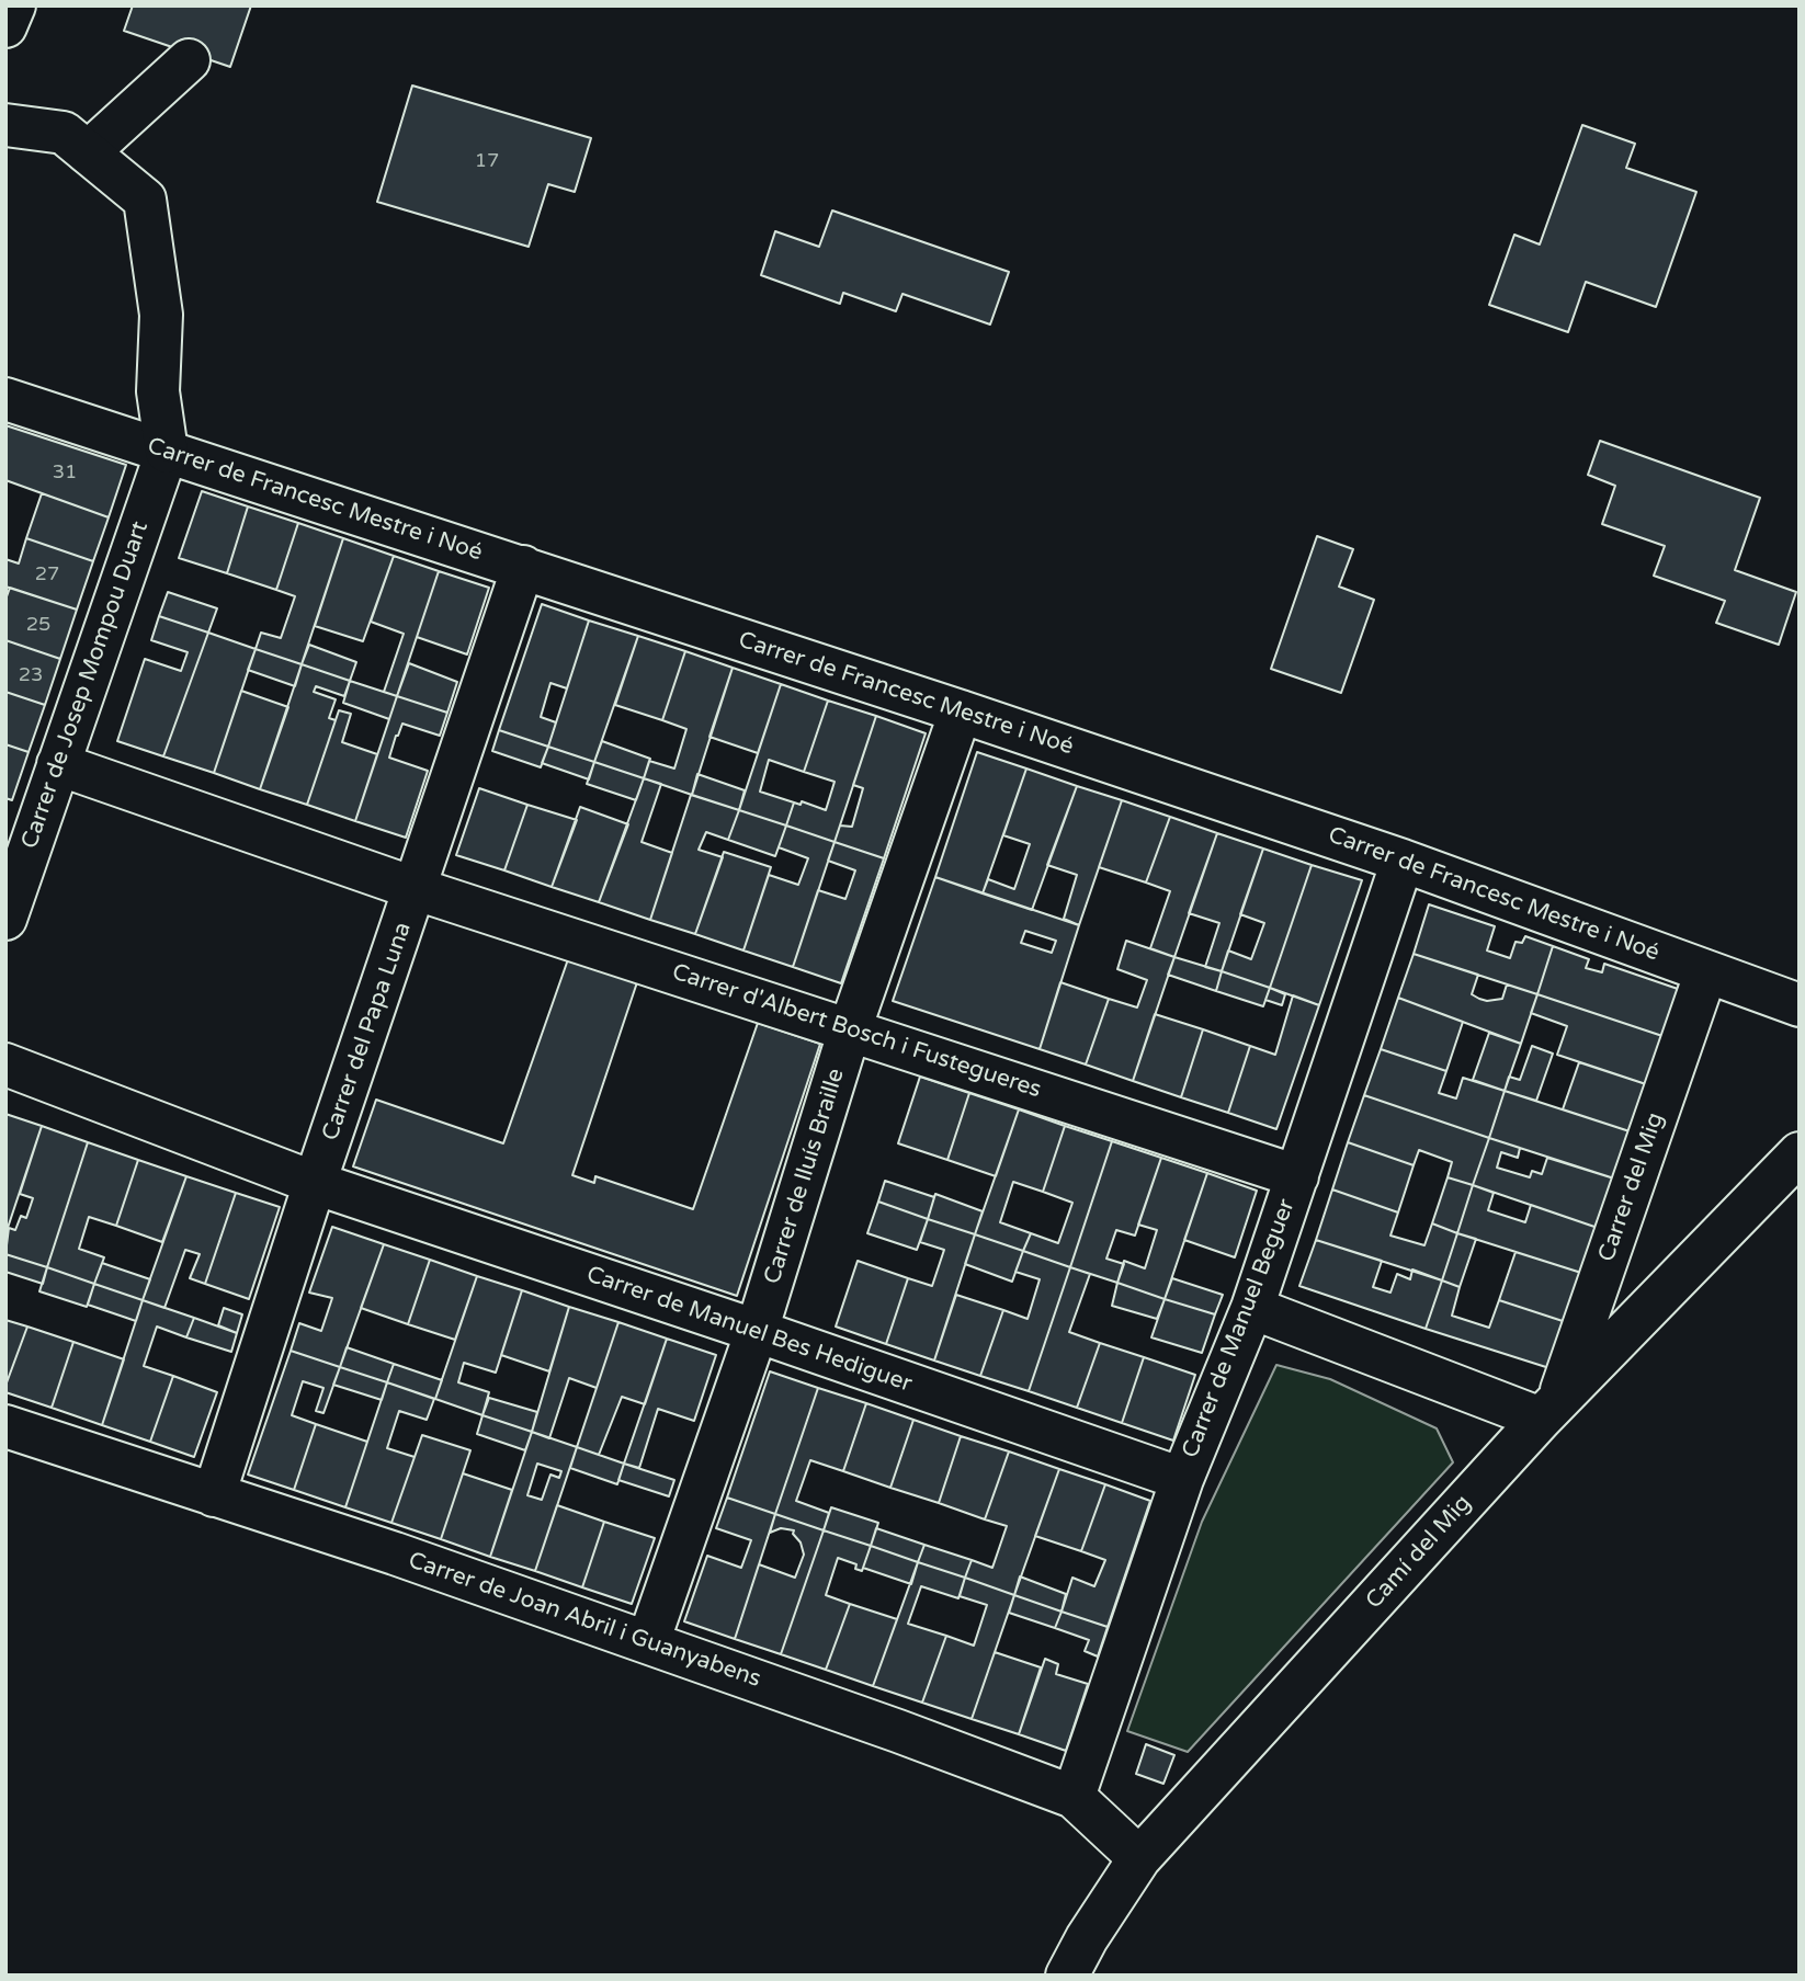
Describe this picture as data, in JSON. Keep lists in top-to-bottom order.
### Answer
{
  "streets": {
    "street": [
      "Carrer de Francesc Mestre i Noé",
      "Carrer de Josep Mompou Duart",
      "Carrer del Papa Luna",
      "Carrer d'Albert Bosch i Fustegueres",
      "Carrer de lluís Braille",
      "Carrer del Mig",
      "Carrer de Manuel Beguer",
      "Carrer de Manuel Bes Hediguer",
      "Camí del Mig",
      "Carrer de Joan Abril i Guanyabens"
    ]
  },
  "crossings": [
    ["Carrer de Francesc Mestre i Noé", "Carrer de Josep Mompou Duart"],
    ["Carrer de Francesc Mestre i Noé", "Carrer del Papa Luna"],
    ["Carrer de Francesc Mestre i Noé", "Carrer de lluís Braille"],
    ["Carrer de Francesc Mestre i Noé", "Carrer del Mig"],
    ["Carrer de Francesc Mestre i Noé", "Carrer de Manuel Beguer"],
    ["Carrer de Josep Mompou Duart", "Carrer d'Albert Bosch i Fustegueres"],
    ["Carrer del Papa Luna", "Carrer d'Albert Bosch i Fustegueres"],
    ["Carrer del Papa Luna", "Carrer de Manuel Bes Hediguer"],
    ["Carrer del Papa Luna", "Carrer de Joan Abril i Guanyabens"],
    ["Carrer d'Albert Bosch i Fustegueres", "Carrer de lluís Braille"],
    ["Carrer d'Albert Bosch i Fustegueres", "Carrer de Manuel Beguer"],
    ["Carrer de lluís Braille", "Carrer de Manuel Bes Hediguer"],
    ["Carrer de lluís Braille", "Carrer de Joan Abril i Guanyabens"],
    ["Carrer del Mig", "Camí del Mig"],
    ["Carrer de Manuel Beguer", "Carrer de Manuel Bes Hediguer"],
    ["Carrer de Manuel Beguer", "Carrer de Joan Abril i Guanyabens"],
    ["Camí del Mig", "Carrer de Joan Abril i Guanyabens"]
  ],
  "house_numbers": [
    "17",
    "31",
    "27",
    "25",
    "23"
  ]
}
